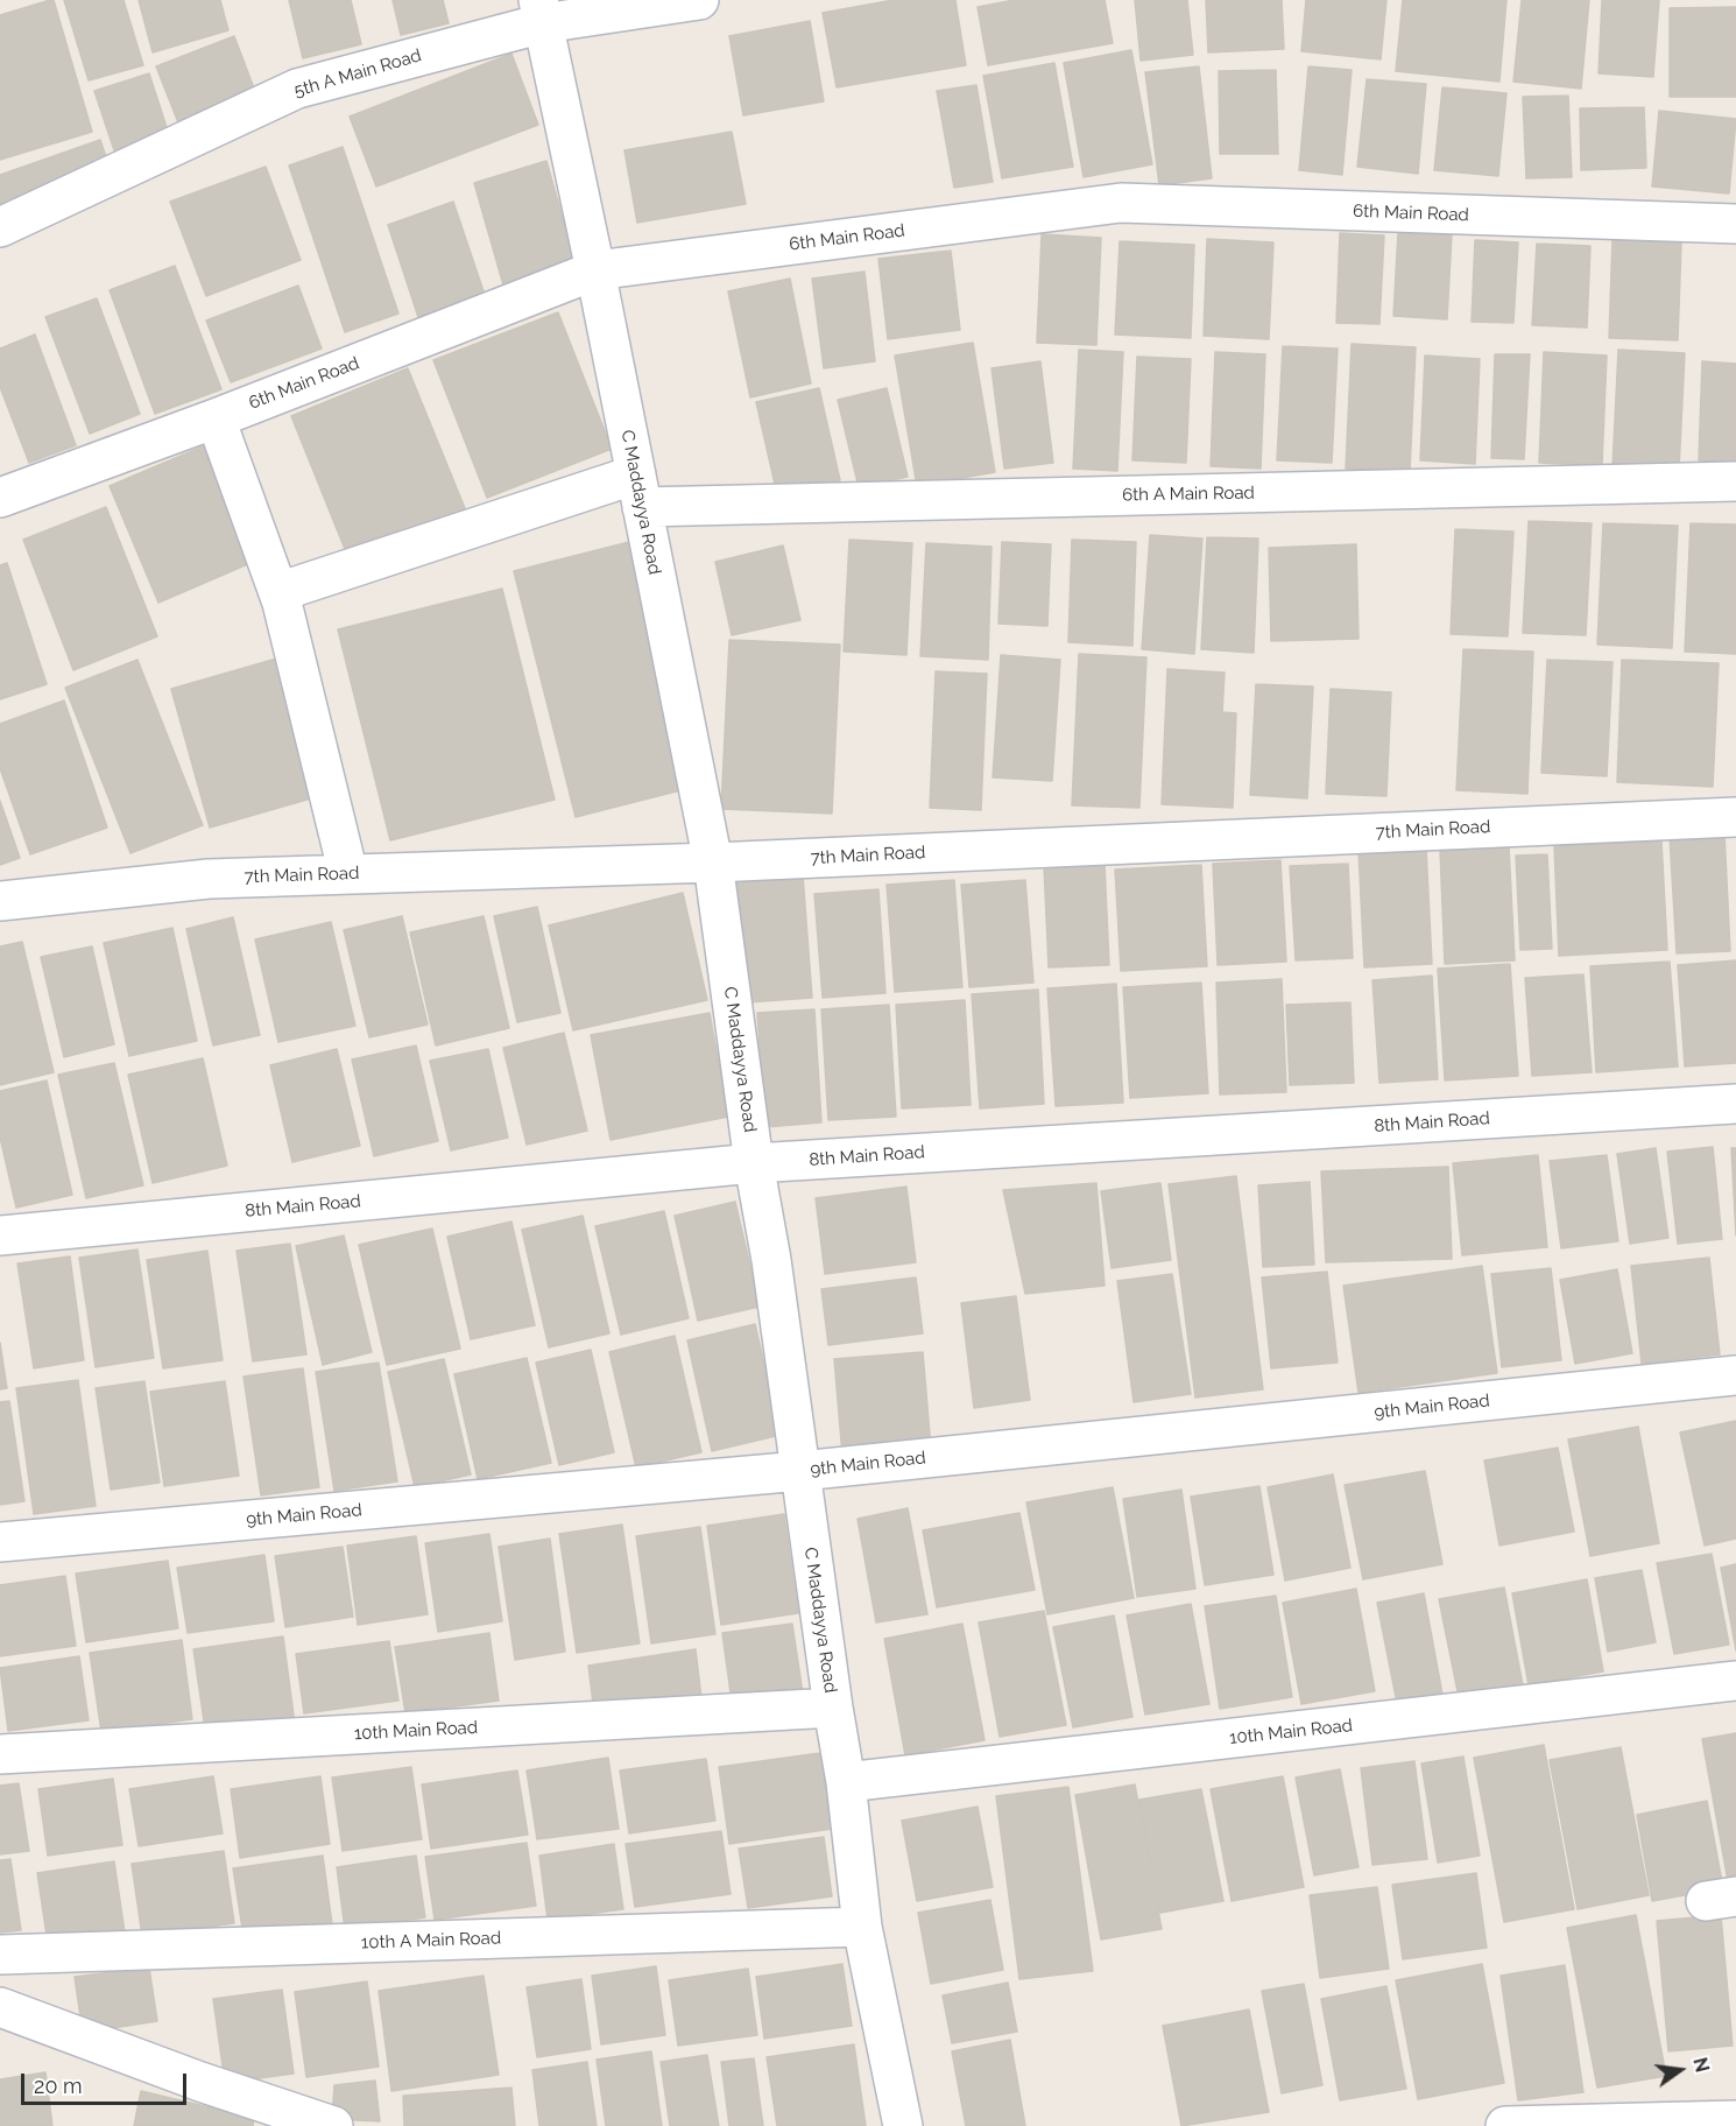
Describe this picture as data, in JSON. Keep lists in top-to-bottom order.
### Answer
{
  "streets": {
    "street": [
      "5th A Main Road",
      "6th Main Road",
      "6th A Main Road",
      "C Maddayya Road",
      "7th Main Road",
      "8th Main Road",
      "9th Main Road",
      "10th Main Road",
      "10th A Main Road"
    ]
  },
  "crossings": [
    ["5th A Main Road", "C Maddayya Road"],
    ["6th Main Road", "C Maddayya Road"],
    ["6th A Main Road", "C Maddayya Road"],
    ["C Maddayya Road", "7th Main Road"],
    ["C Maddayya Road", "8th Main Road"],
    ["C Maddayya Road", "9th Main Road"],
    ["C Maddayya Road", "10th Main Road"],
    ["C Maddayya Road", "10th A Main Road"]
  ],
  "scale_bar": "20 m",
  "north": "right"
}
